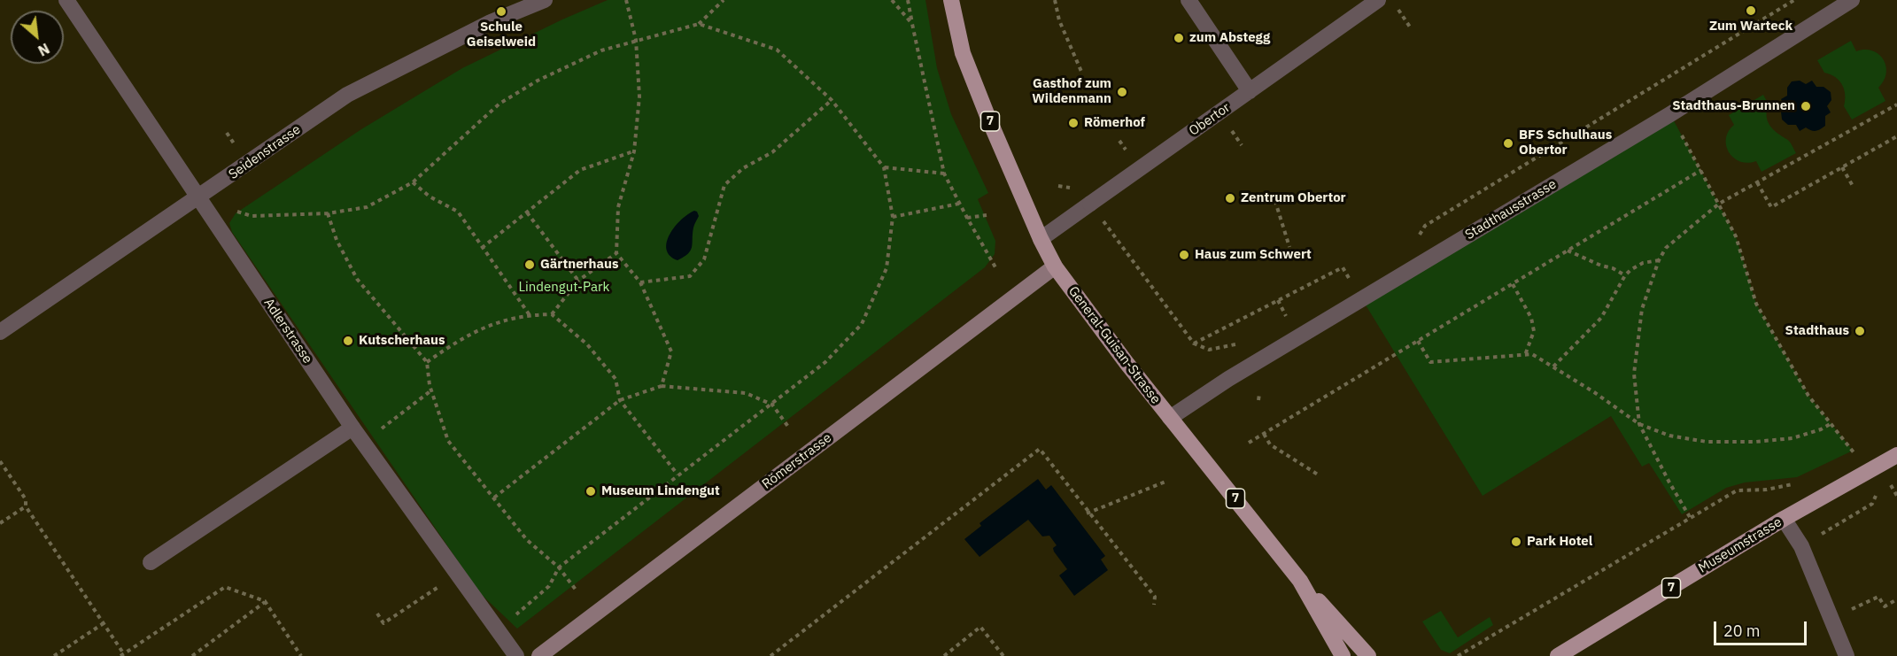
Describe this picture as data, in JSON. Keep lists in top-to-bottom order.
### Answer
{
  "streets": {
    "main road": [
      "7",
      "General-Guisan-Strasse",
      "Römerstrasse",
      "Museumstrasse"
    ],
    "street": [
      "Obertor",
      "Seidenstrasse",
      "Stadthausstrasse",
      "Adlerstrasse"
    ]
  },
  "crossings": [
    ["Obertor", "General-Guisan-Strasse"],
    ["7", "General-Guisan-Strasse"],
    ["Seidenstrasse", "Adlerstrasse"],
    ["Stadthausstrasse", "General-Guisan-Strasse"],
    ["General-Guisan-Strasse", "Römerstrasse"]
  ],
  "parks": ["Lindengut-Park"],
  "places": [
    "Zum Warteck",
    "Schule Geiselweid",
    "zum Abstegg",
    "Gasthof zum Wildenmann",
    "Stadthaus-Brunnen",
    "Römerhof",
    "BFS Schulhaus Obertor",
    "Zentrum Obertor",
    "Haus zum Schwert",
    "Gärtnerhaus",
    "Stadthaus",
    "Kutscherhaus",
    "Museum Lindengut",
    "Park Hotel"
  ],
  "scale_bar": "20 m",
  "north": "bottom right"
}
